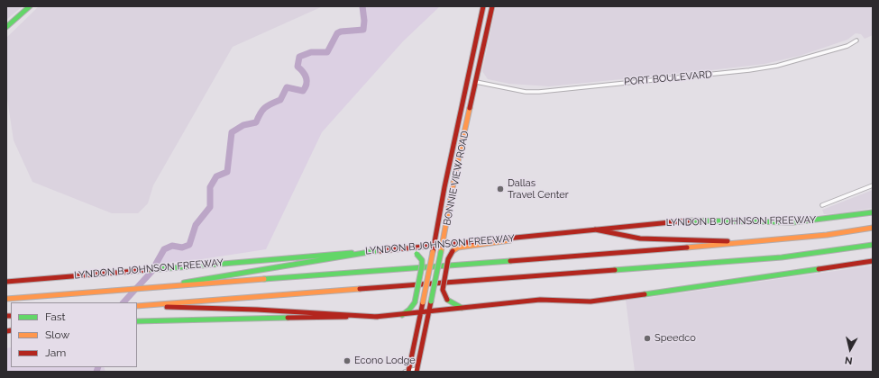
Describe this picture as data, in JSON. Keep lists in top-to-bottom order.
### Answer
{
  "streets": {
    "main road": ["BONNIE VIEW ROAD", "LYNDON B JOHNSON FREEWAY"],
    "street": ["PORT BOULEVARD"]
  },
  "crossings": [
    ["PORT BOULEVARD", "BONNIE VIEW ROAD"],
    ["BONNIE VIEW ROAD", "LYNDON B JOHNSON FREEWAY"]
  ],
  "places": ["Dallas Travel Center", "Speedco", "Econo Lodge"],
  "legend": ["Fast", "Slow", "Jam"],
  "north": "bottom"
}
